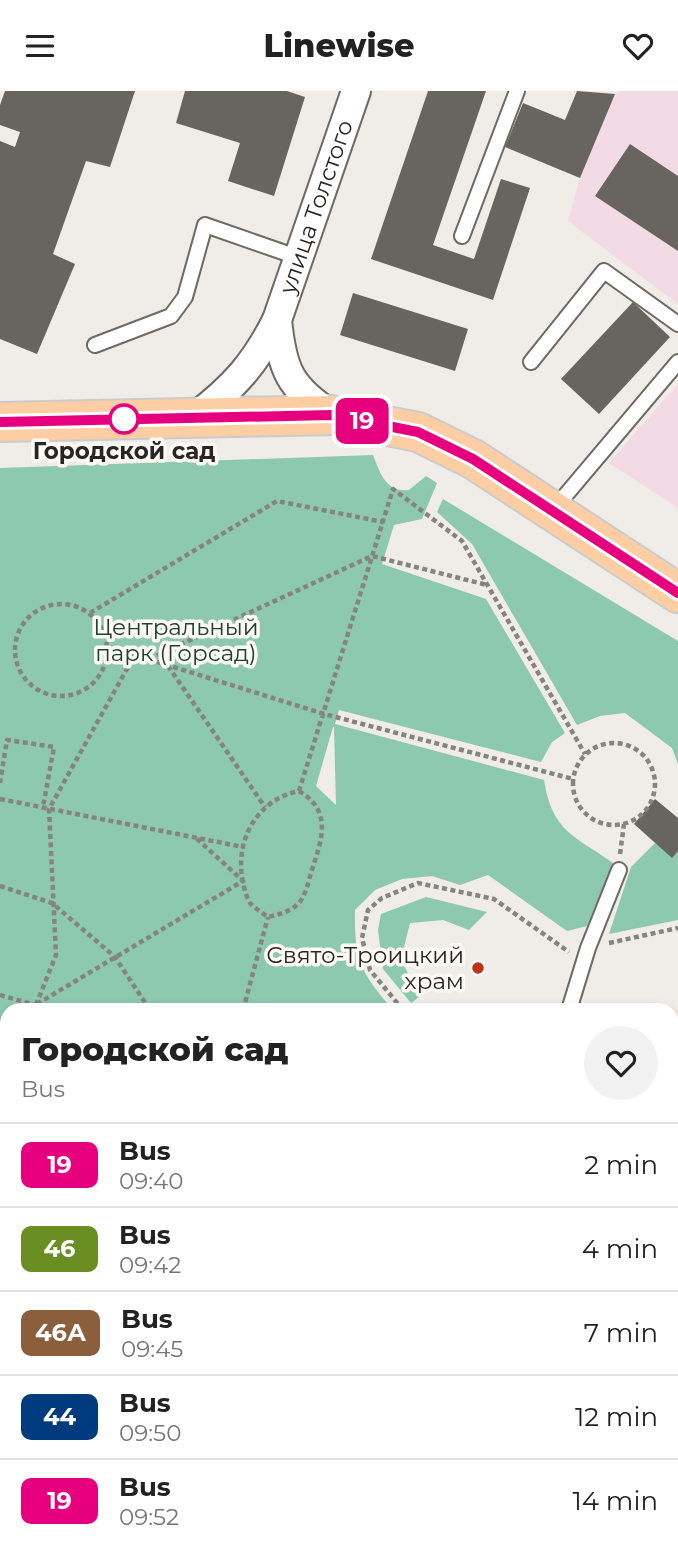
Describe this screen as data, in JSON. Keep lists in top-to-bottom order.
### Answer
{
  "streets": {
    "street": ["улица Толстого"]
  },
  "parks": ["Центральный парк (Горсад)"],
  "places": ["Городской сад", "Свято-Троицкий храм"],
  "lines": ["bus line 19"],
  "page": {
    "header": "Linewise",
    "on_map": "19",
    "heading": ["Городской сад", "Bus"],
    "list": [
      {
        "mark": "19",
        "name": "Bus",
        "note": "09:40",
        "value": "2 min"
      },
      {
        "mark": "46",
        "name": "Bus",
        "note": "09:42",
        "value": "4 min"
      },
      {
        "mark": "46А",
        "name": "Bus",
        "note": "09:45",
        "value": "7 min"
      },
      {
        "mark": "44",
        "name": "Bus",
        "note": "09:50",
        "value": "12 min"
      },
      {
        "mark": "19",
        "name": "Bus",
        "note": "09:52",
        "value": "14 min"
      }
    ]
  }
}
